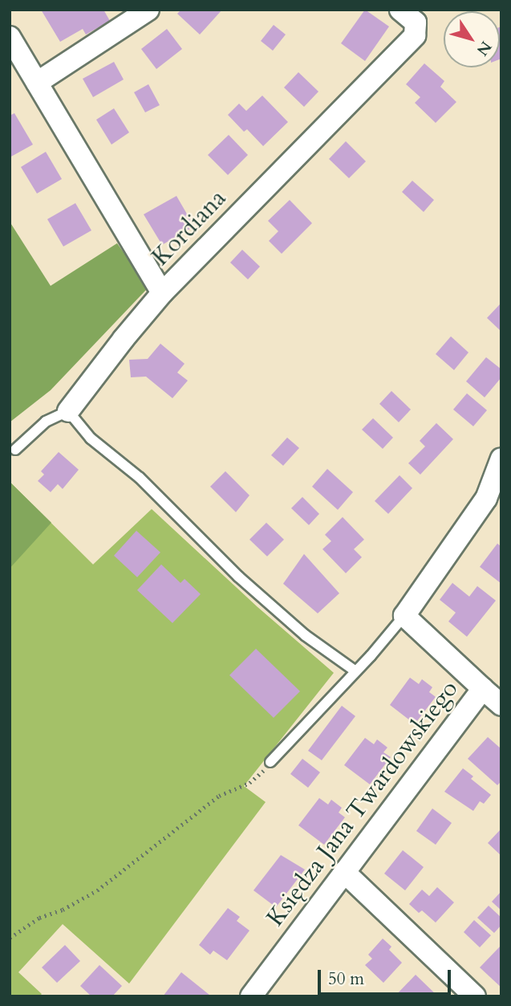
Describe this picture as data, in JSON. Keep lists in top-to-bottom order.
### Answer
{
  "streets": {
    "street": ["Kordiana", "Księdza Jana Twardowskiego"]
  },
  "scale_bar": "50 m",
  "north": "bottom right"
}
